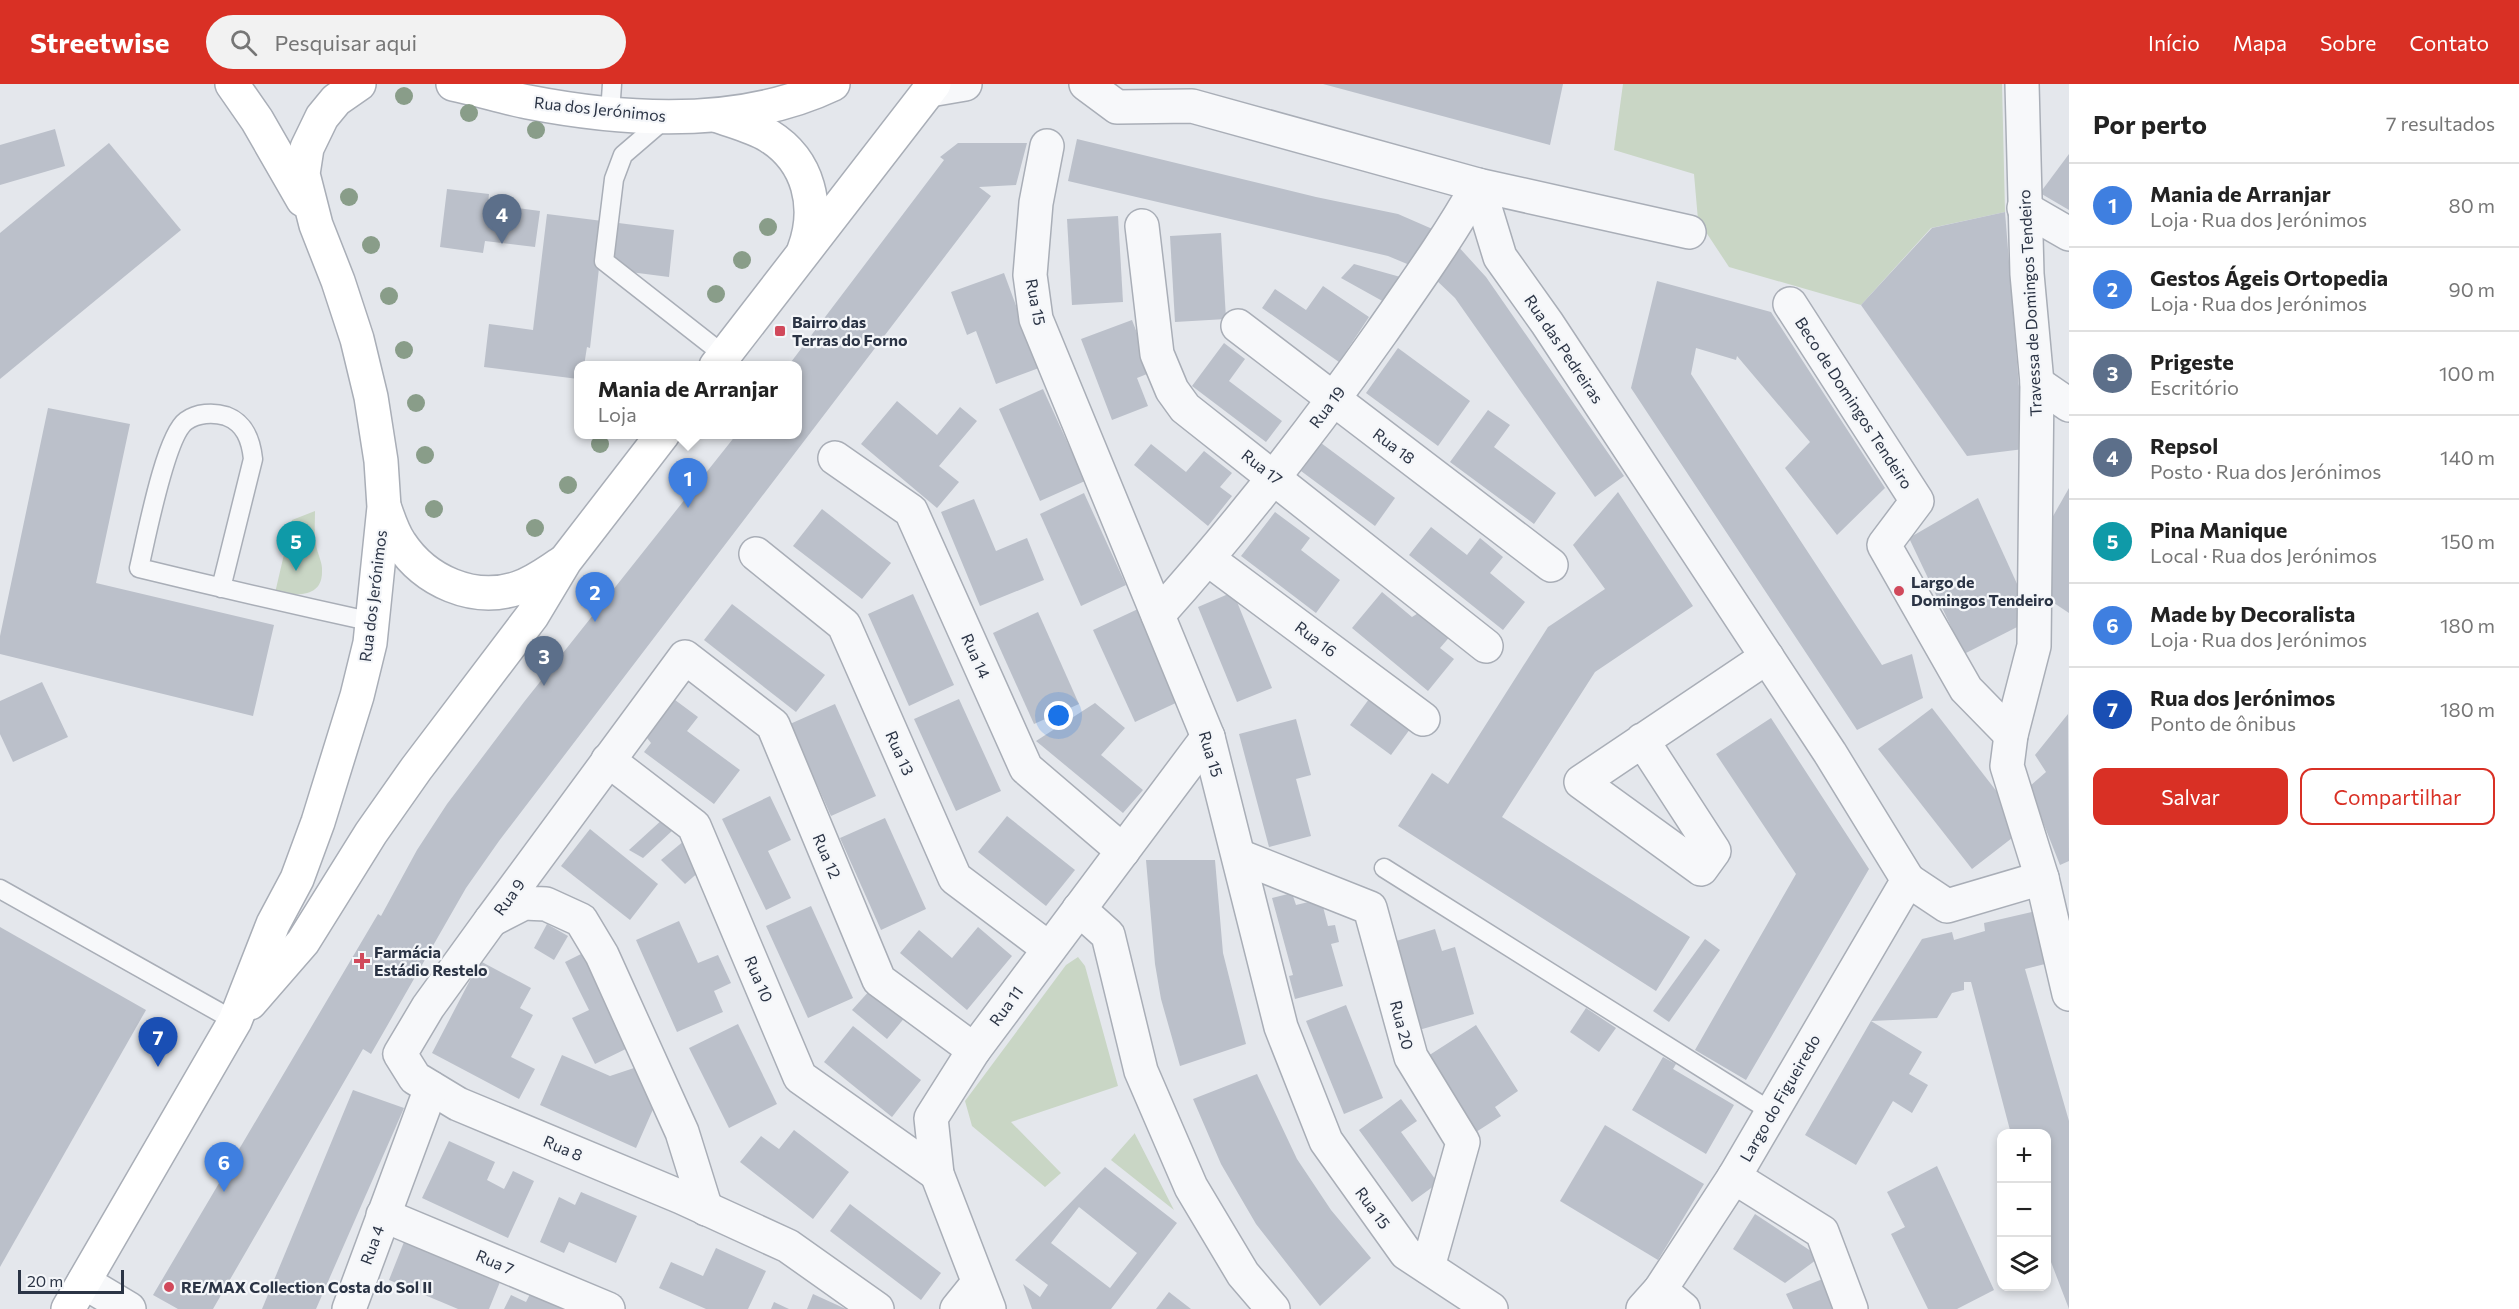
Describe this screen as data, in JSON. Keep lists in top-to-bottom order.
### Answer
{
  "streets": {
    "main road": ["Rua dos Jerónimos"],
    "street": [
      "Rua 15",
      "Travessa de Domingos Tendeiro",
      "Rua das Pedreiras",
      "Beco de Domingos Tendeiro",
      "Rua 19",
      "Rua 18",
      "Rua 17",
      "Rua 16",
      "Rua 14",
      "Rua 13",
      "Rua 12",
      "Rua 9",
      "Rua 10",
      "Rua 11",
      "Rua 20",
      "Largo do Figueiredo",
      "Rua 8",
      "Rua 4",
      "Rua 7"
    ]
  },
  "crossings": [
    ["Rua 15", "Rua 19"],
    ["Rua 15", "Rua 11"],
    ["Rua 15", "Rua 20"],
    ["Travessa de Domingos Tendeiro", "Beco de Domingos Tendeiro"],
    ["Rua das Pedreiras", "Rua 19"],
    ["Rua das Pedreiras", "Largo do Figueiredo"],
    ["Rua 19", "Rua 18"],
    ["Rua 19", "Rua 17"],
    ["Rua 19", "Rua 16"],
    ["Rua 14", "Rua 11"],
    ["Rua 13", "Rua 11"],
    ["Rua 12", "Rua 9"],
    ["Rua 12", "Rua 11"],
    ["Rua 9", "Rua 10"],
    ["Rua 9", "Rua 8"],
    ["Rua 10", "Rua 11"],
    ["Rua 8", "Rua 4"],
    ["Rua 4", "Rua 7"]
  ],
  "places": {
    "transit": ["Bairro das Terras do Forno"],
    "other": ["Largo de Domingos Tendeiro", "RE/MAX Collection Costa do Sol II"],
    "health": ["Farmácia Estádio Restelo"]
  },
  "scale_bar": "20 m",
  "page": {
    "header": "Streetwise",
    "search": "Pesquisar aqui",
    "nav": [
      "Início",
      "Mapa",
      "Sobre",
      "Contato"
    ],
    "heading": ["Por perto", "7 resultados"],
    "list": [
      {
        "mark": "1",
        "name": "Mania de Arranjar",
        "note": "Loja · Rua dos Jerónimos",
        "value": "80 m"
      },
      {
        "mark": "2",
        "name": "Gestos Ágeis Ortopedia",
        "note": "Loja · Rua dos Jerónimos",
        "value": "90 m"
      },
      {
        "mark": "3",
        "name": "Prigeste",
        "note": "Escritório",
        "value": "100 m"
      },
      {
        "mark": "4",
        "name": "Repsol",
        "note": "Posto · Rua dos Jerónimos",
        "value": "140 m"
      },
      {
        "mark": "5",
        "name": "Pina Manique",
        "note": "Local · Rua dos Jerónimos",
        "value": "150 m"
      },
      {
        "mark": "6",
        "name": "Made by Decoralista",
        "note": "Loja · Rua dos Jerónimos",
        "value": "180 m"
      },
      {
        "mark": "7",
        "name": "Rua dos Jerónimos",
        "note": "Ponto de ônibus",
        "value": "180 m"
      }
    ],
    "pins": [
      "4",
      "1",
      "5",
      "2",
      "3",
      "7",
      "6"
    ],
    "popup": ["Mania de Arranjar", "Loja"],
    "buttons": ["Salvar", "Compartilhar"],
    "map_buttons": ["+", "−"],
    "scale": "20 m"
  }
}
